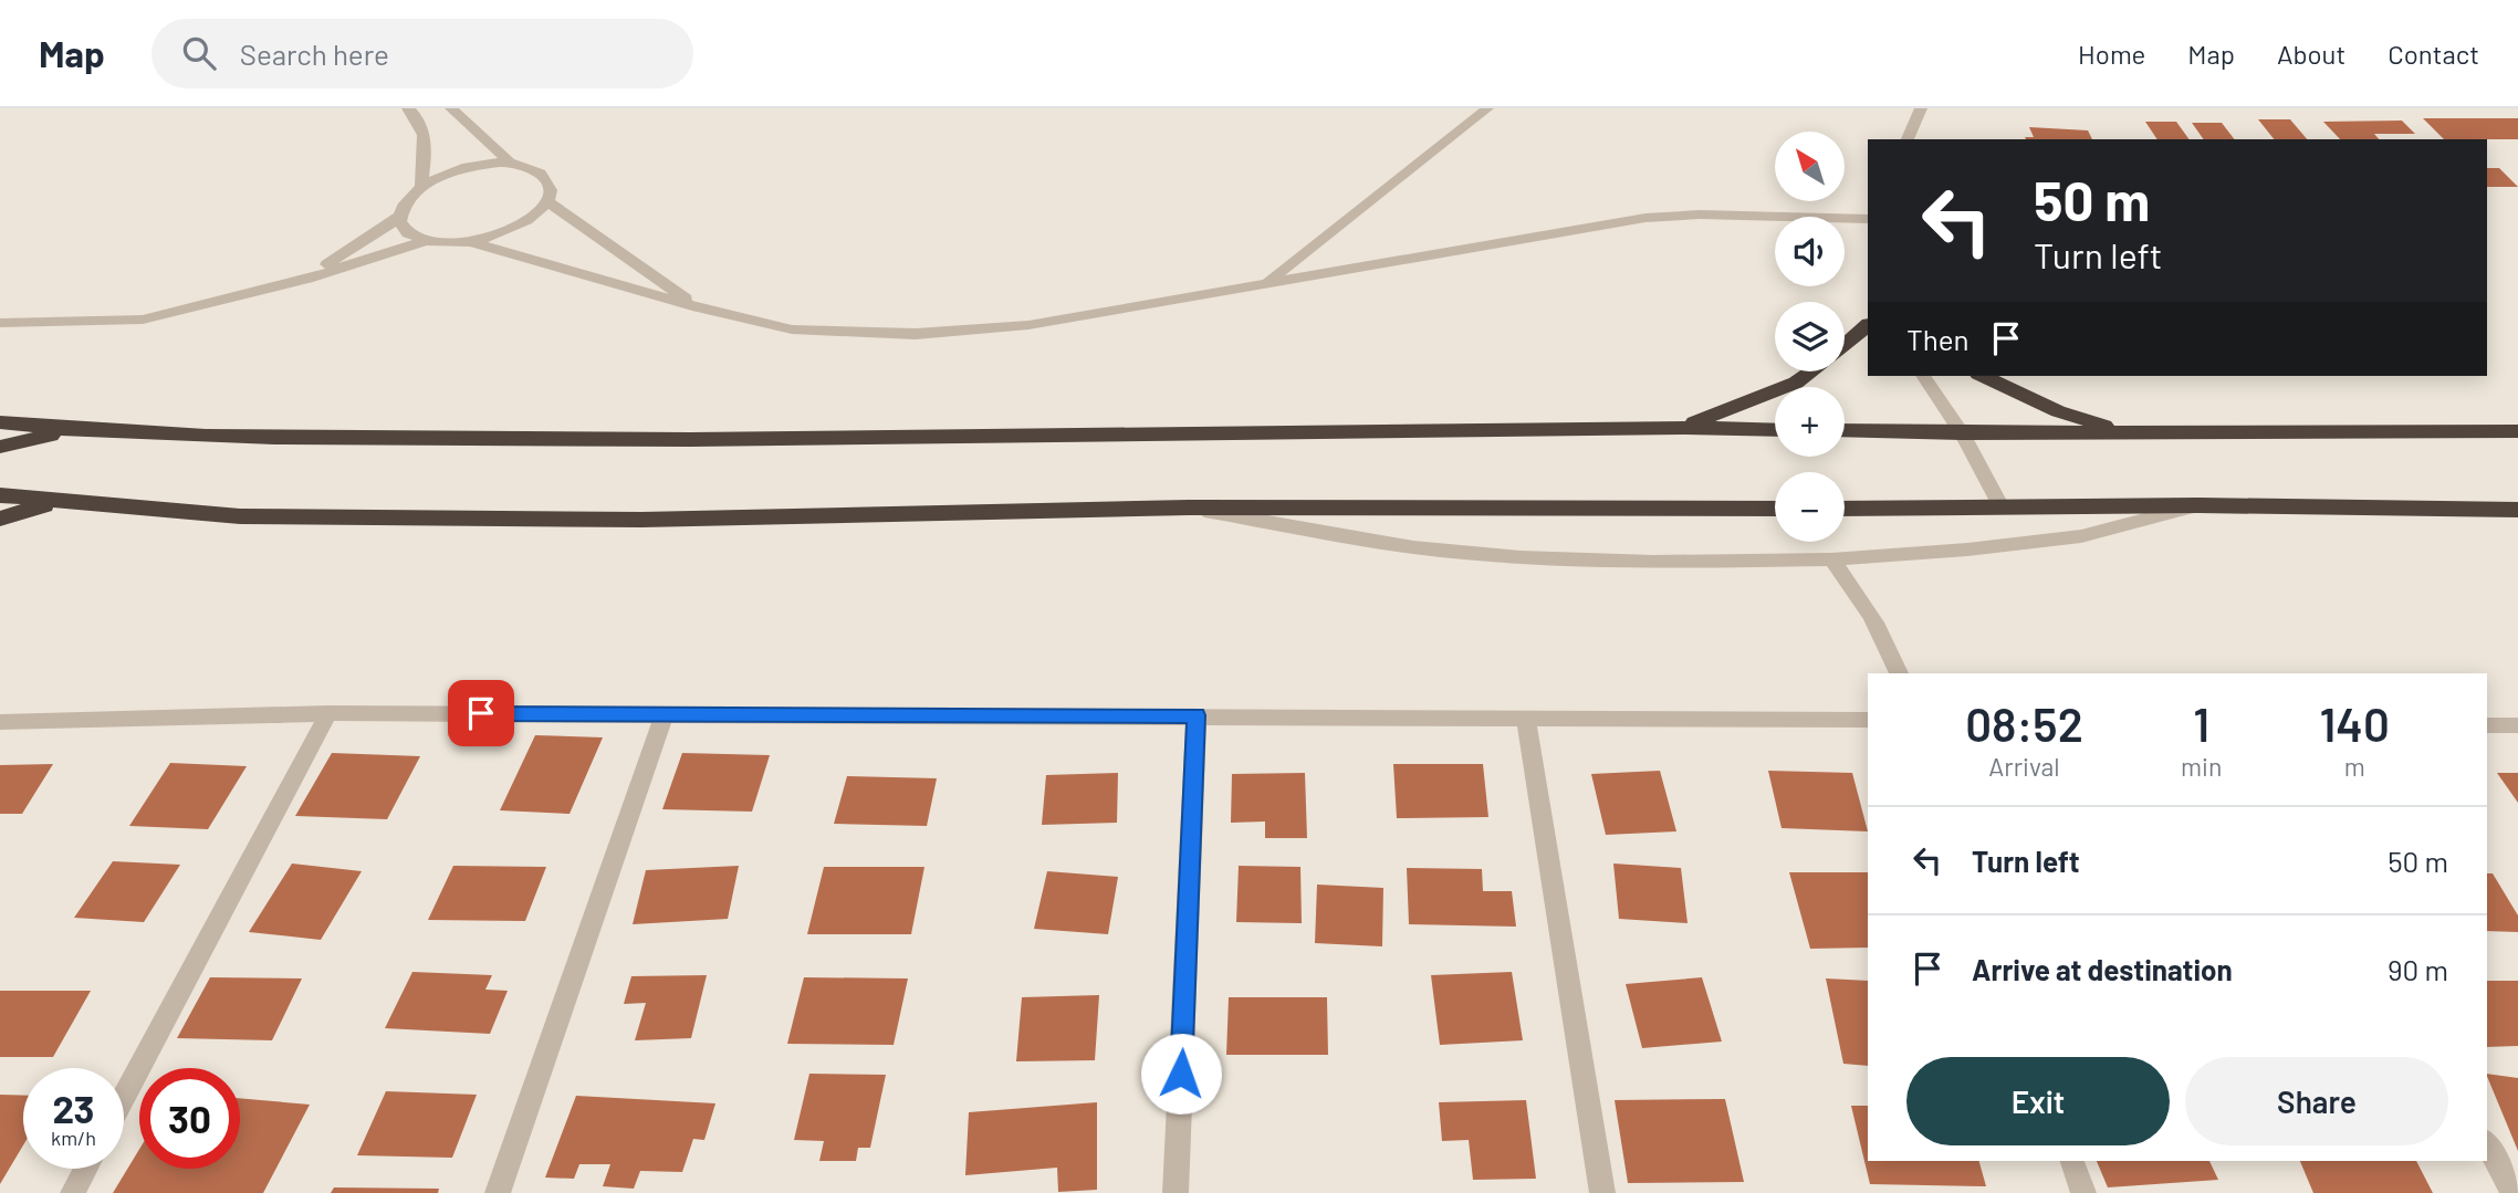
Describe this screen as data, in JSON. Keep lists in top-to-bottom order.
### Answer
{
  "north": "top left",
  "page": {
    "header": "Map",
    "search": "Search here",
    "nav": [
      "Home",
      "Map",
      "About",
      "Contact"
    ],
    "map_buttons": ["+", "−"],
    "turn": ["50 m", "Turn left"],
    "then": "Then",
    "eta": [
      "08:52",
      "Arrival",
      "1",
      "min",
      "140",
      "m"
    ],
    "list": [
      {
        "name": "Turn left",
        "value": "50 m"
      },
      {
        "name": "Arrive at destination",
        "value": "90 m"
      }
    ],
    "buttons": ["Exit", "Share"],
    "speed": "23 km/h",
    "limit": "30"
  }
}
